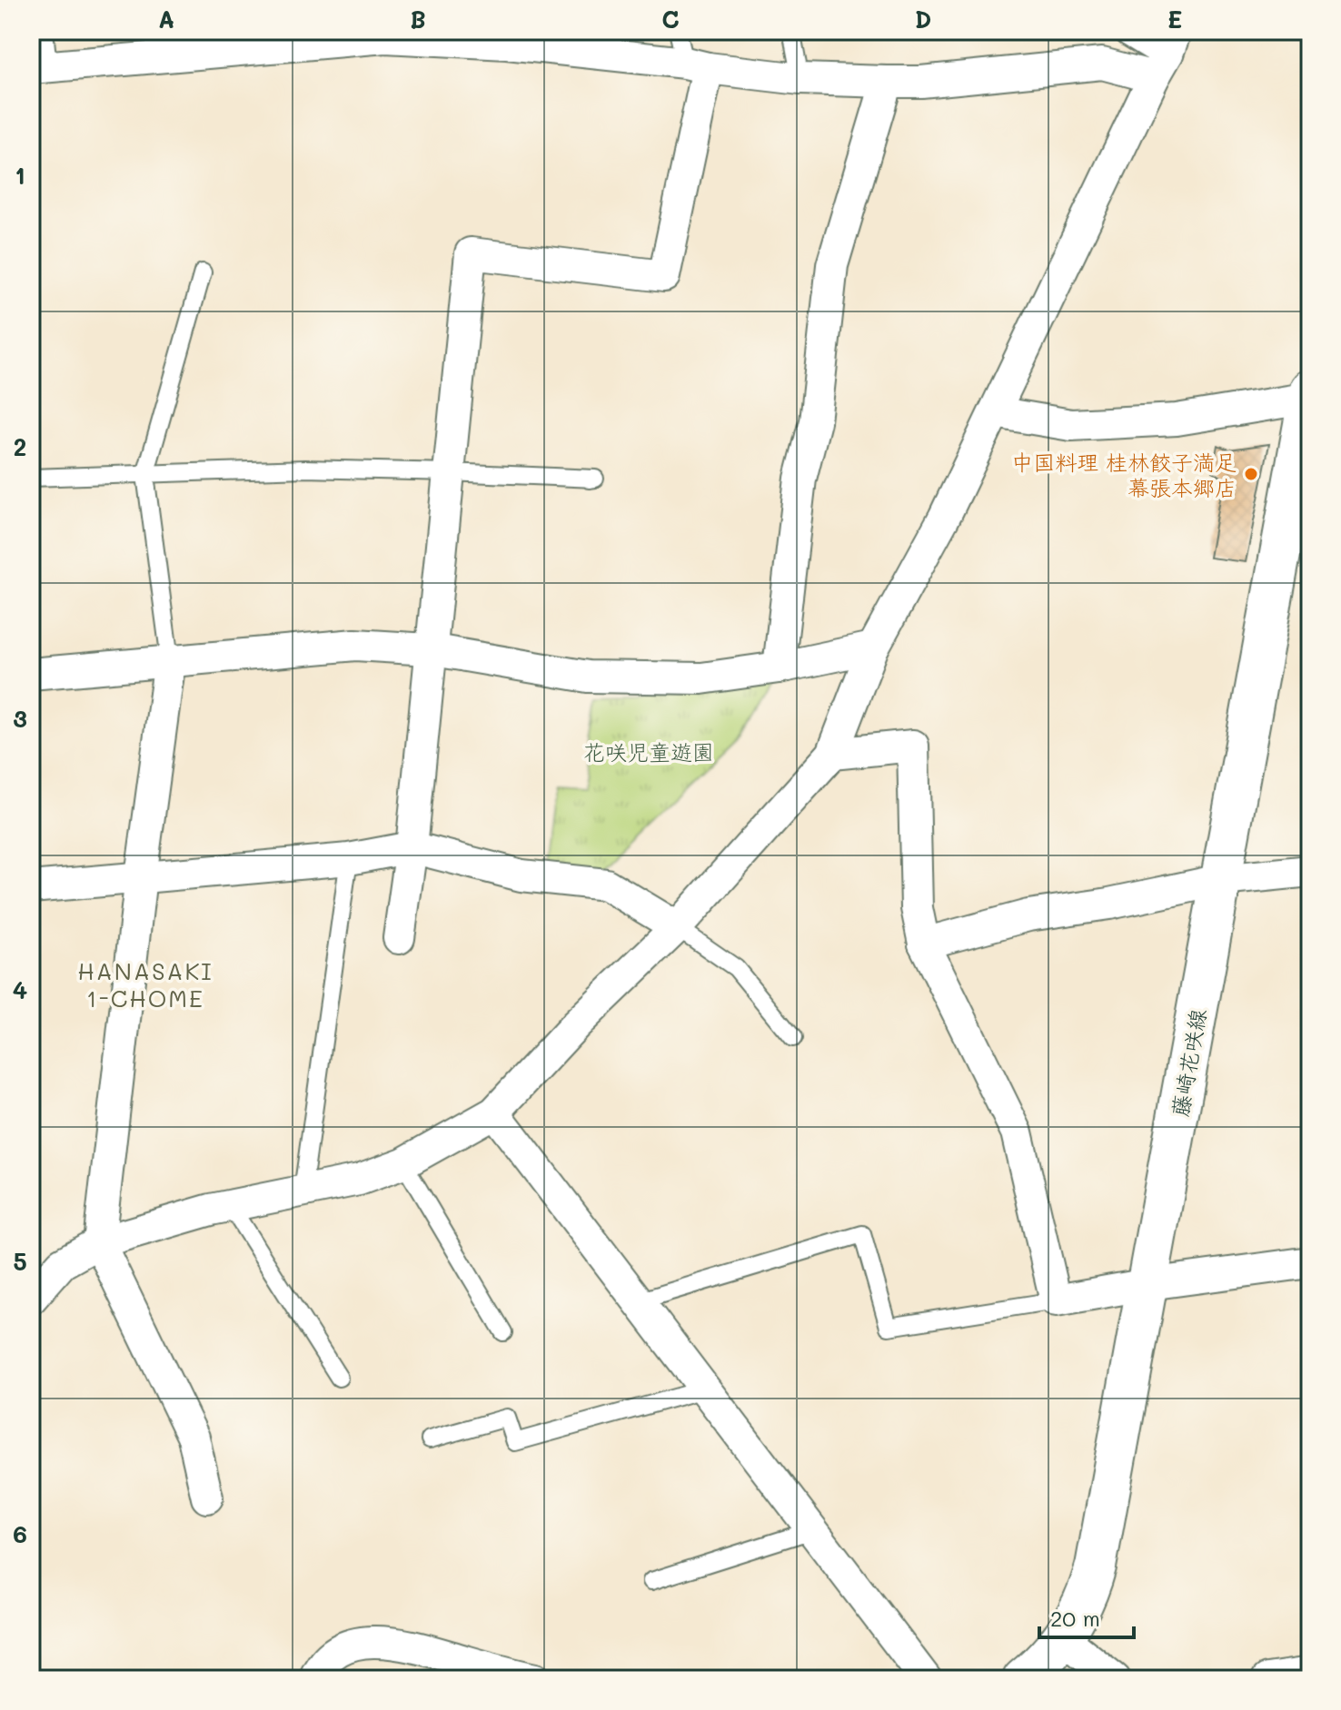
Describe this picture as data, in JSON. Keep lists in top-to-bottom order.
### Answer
{
  "streets": {
    "street": ["藤崎花咲線"]
  },
  "districts": ["HANASAKI 1-CHOME"],
  "parks": ["花咲児童遊園"],
  "places": ["中国料理 桂林餃子満足 幕張本郷店"],
  "scale_bar": "20 m",
  "grid": {
    "columns": [
      "A",
      "B",
      "C",
      "D",
      "E"
    ],
    "rows": [
      "1",
      "2",
      "3",
      "4",
      "5",
      "6"
    ]
  }
}
